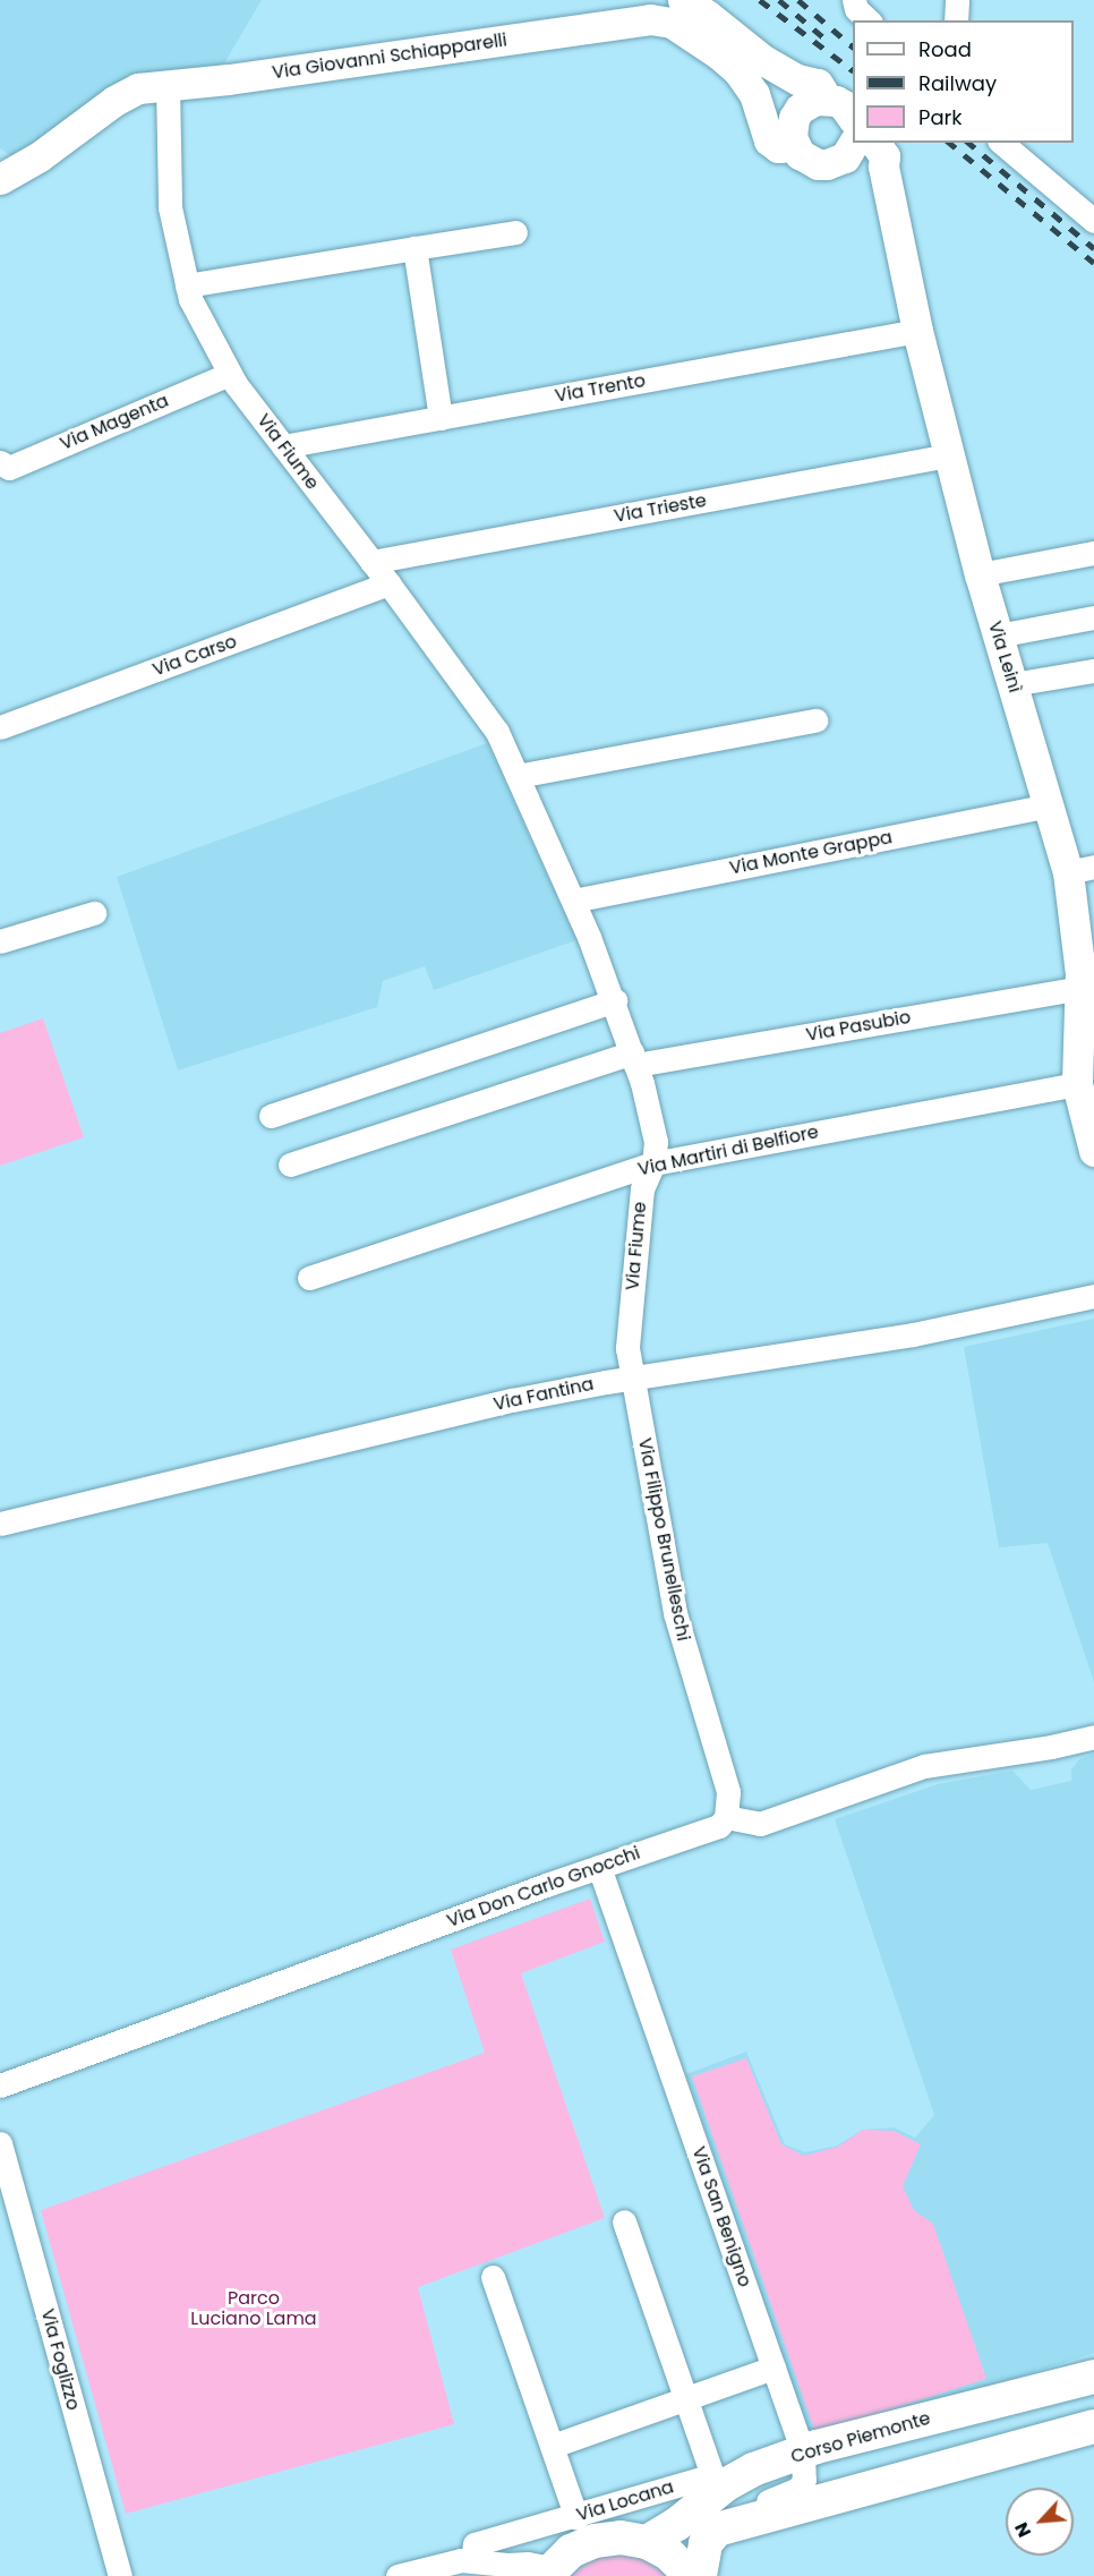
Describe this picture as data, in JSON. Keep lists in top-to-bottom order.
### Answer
{
  "streets": {
    "main road": ["Corso Piemonte"],
    "street": [
      "Via Giovanni Schiapparelli",
      "Via Trento",
      "Via Magenta",
      "Via Fiume",
      "Via Trieste",
      "Via Carso",
      "Via Leinì",
      "Via Monte Grappa",
      "Via Pasubio",
      "Via Martiri di Belfiore",
      "Via Fantina",
      "Via Filippo Brunelleschi",
      "Via Don Carlo Gnocchi",
      "Via San Benigno",
      "Via Foglizzo",
      "Via Locana"
    ]
  },
  "crossings": [
    ["Via Giovanni Schiapparelli", "Via Fiume"],
    ["Via Trento", "Via Fiume"],
    ["Via Trento", "Via Leinì"],
    ["Via Magenta", "Via Fiume"],
    ["Via Fiume", "Via Trieste"],
    ["Via Fiume", "Via Carso"],
    ["Via Fiume", "Via Monte Grappa"],
    ["Via Fiume", "Via Pasubio"],
    ["Via Fiume", "Via Martiri di Belfiore"],
    ["Via Fiume", "Via Fantina"],
    ["Via Fiume", "Via Filippo Brunelleschi"],
    ["Via Trieste", "Via Leinì"],
    ["Via Leinì", "Via Monte Grappa"],
    ["Via Leinì", "Via Pasubio"],
    ["Via Leinì", "Via Martiri di Belfiore"],
    ["Via Fantina", "Via Filippo Brunelleschi"],
    ["Via Filippo Brunelleschi", "Via Don Carlo Gnocchi"],
    ["Via Don Carlo Gnocchi", "Via San Benigno"],
    ["Via San Benigno", "Corso Piemonte"]
  ],
  "parks": ["Parco Luciano Lama"],
  "legend": ["Road", "Railway", "Park"],
  "north": "bottom left"
}
